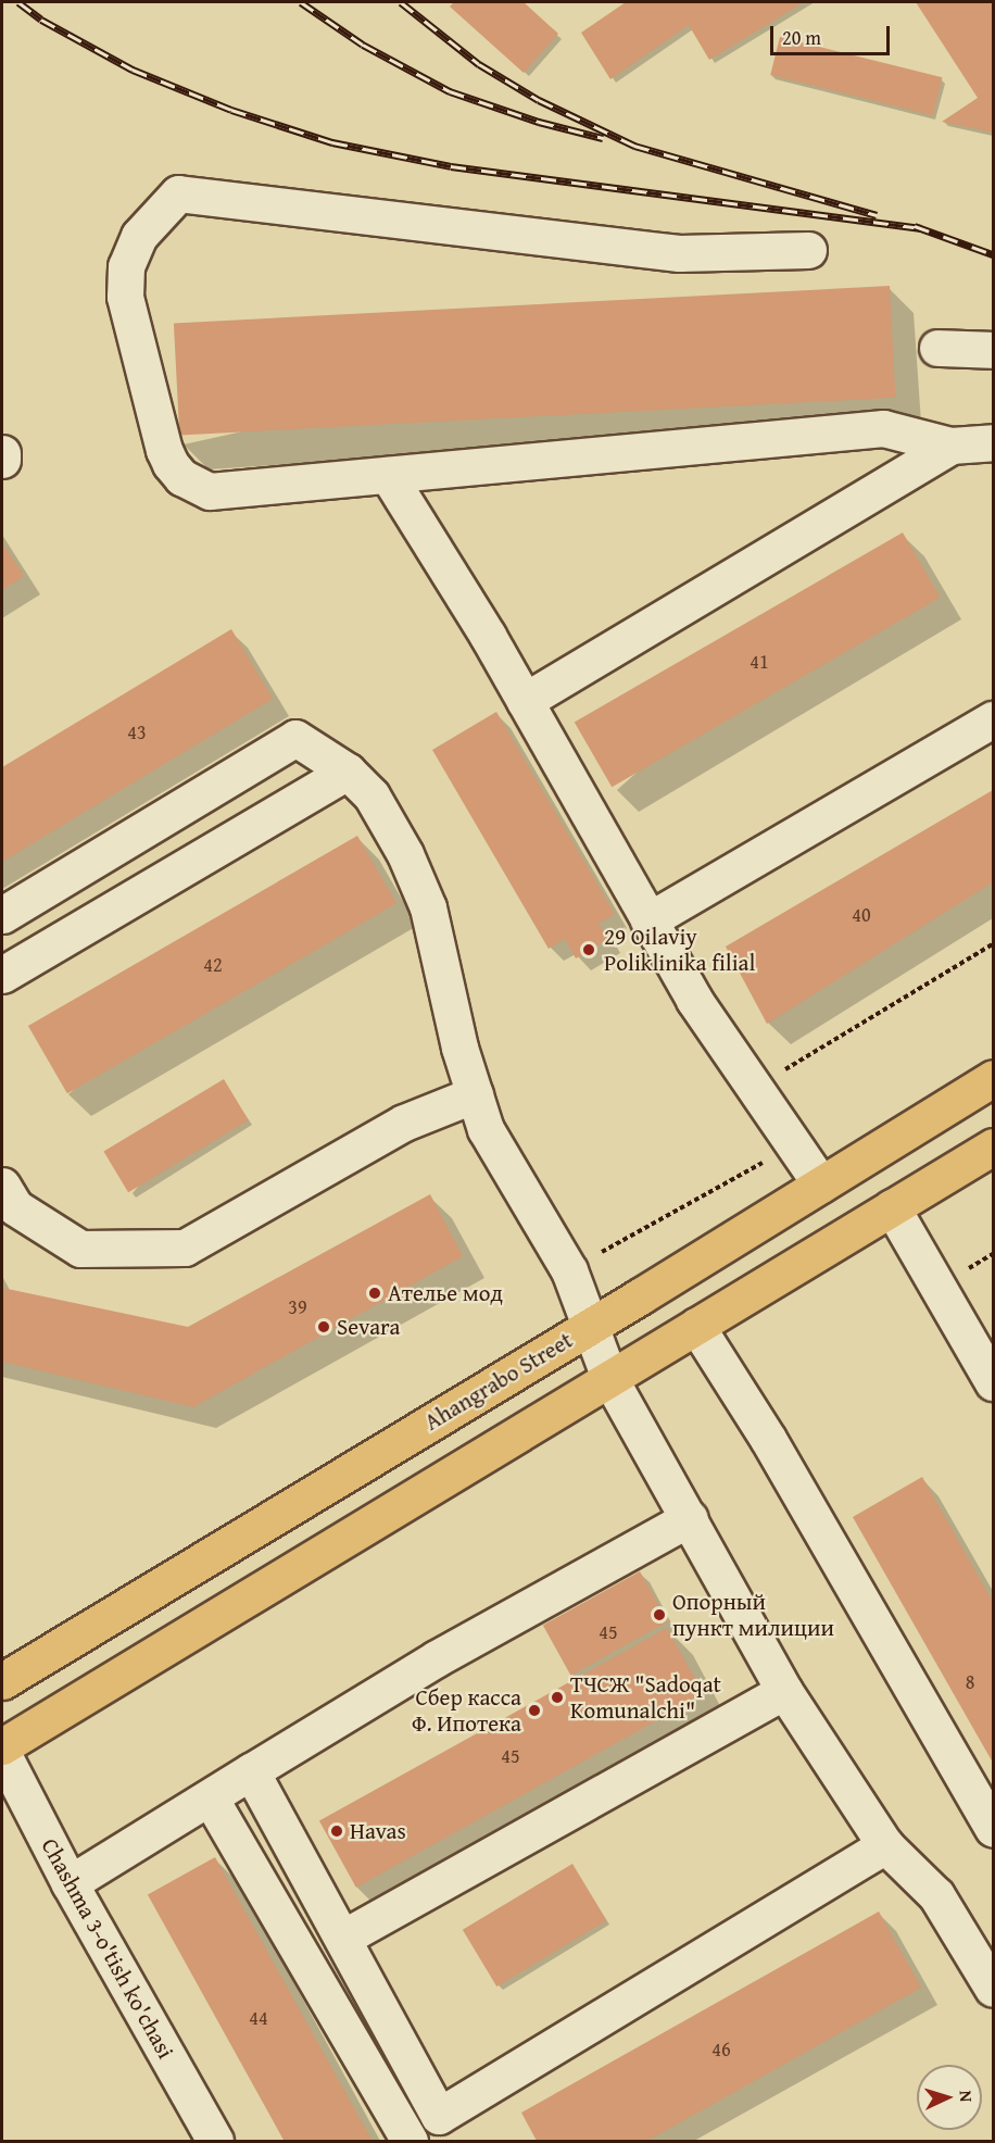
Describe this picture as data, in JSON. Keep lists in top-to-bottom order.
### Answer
{
  "streets": {
    "main road": ["Ahangrabo Street"],
    "street": ["Chashma 3-o'tish ko'chasi"]
  },
  "places": [
    "29 Oilaviy Poliklinika filial",
    "Ателье мод",
    "Sevara",
    "Опорный пункт милиции",
    "ТЧСЖ \"Sadoqat Komunalchi\"",
    "Сбер касса Ф. Ипотека",
    "Havas"
  ],
  "house_numbers": [
    "41",
    "43",
    "40",
    "42",
    "39",
    "45",
    "8",
    "45",
    "44",
    "46"
  ],
  "scale_bar": "20 m",
  "north": "right"
}
